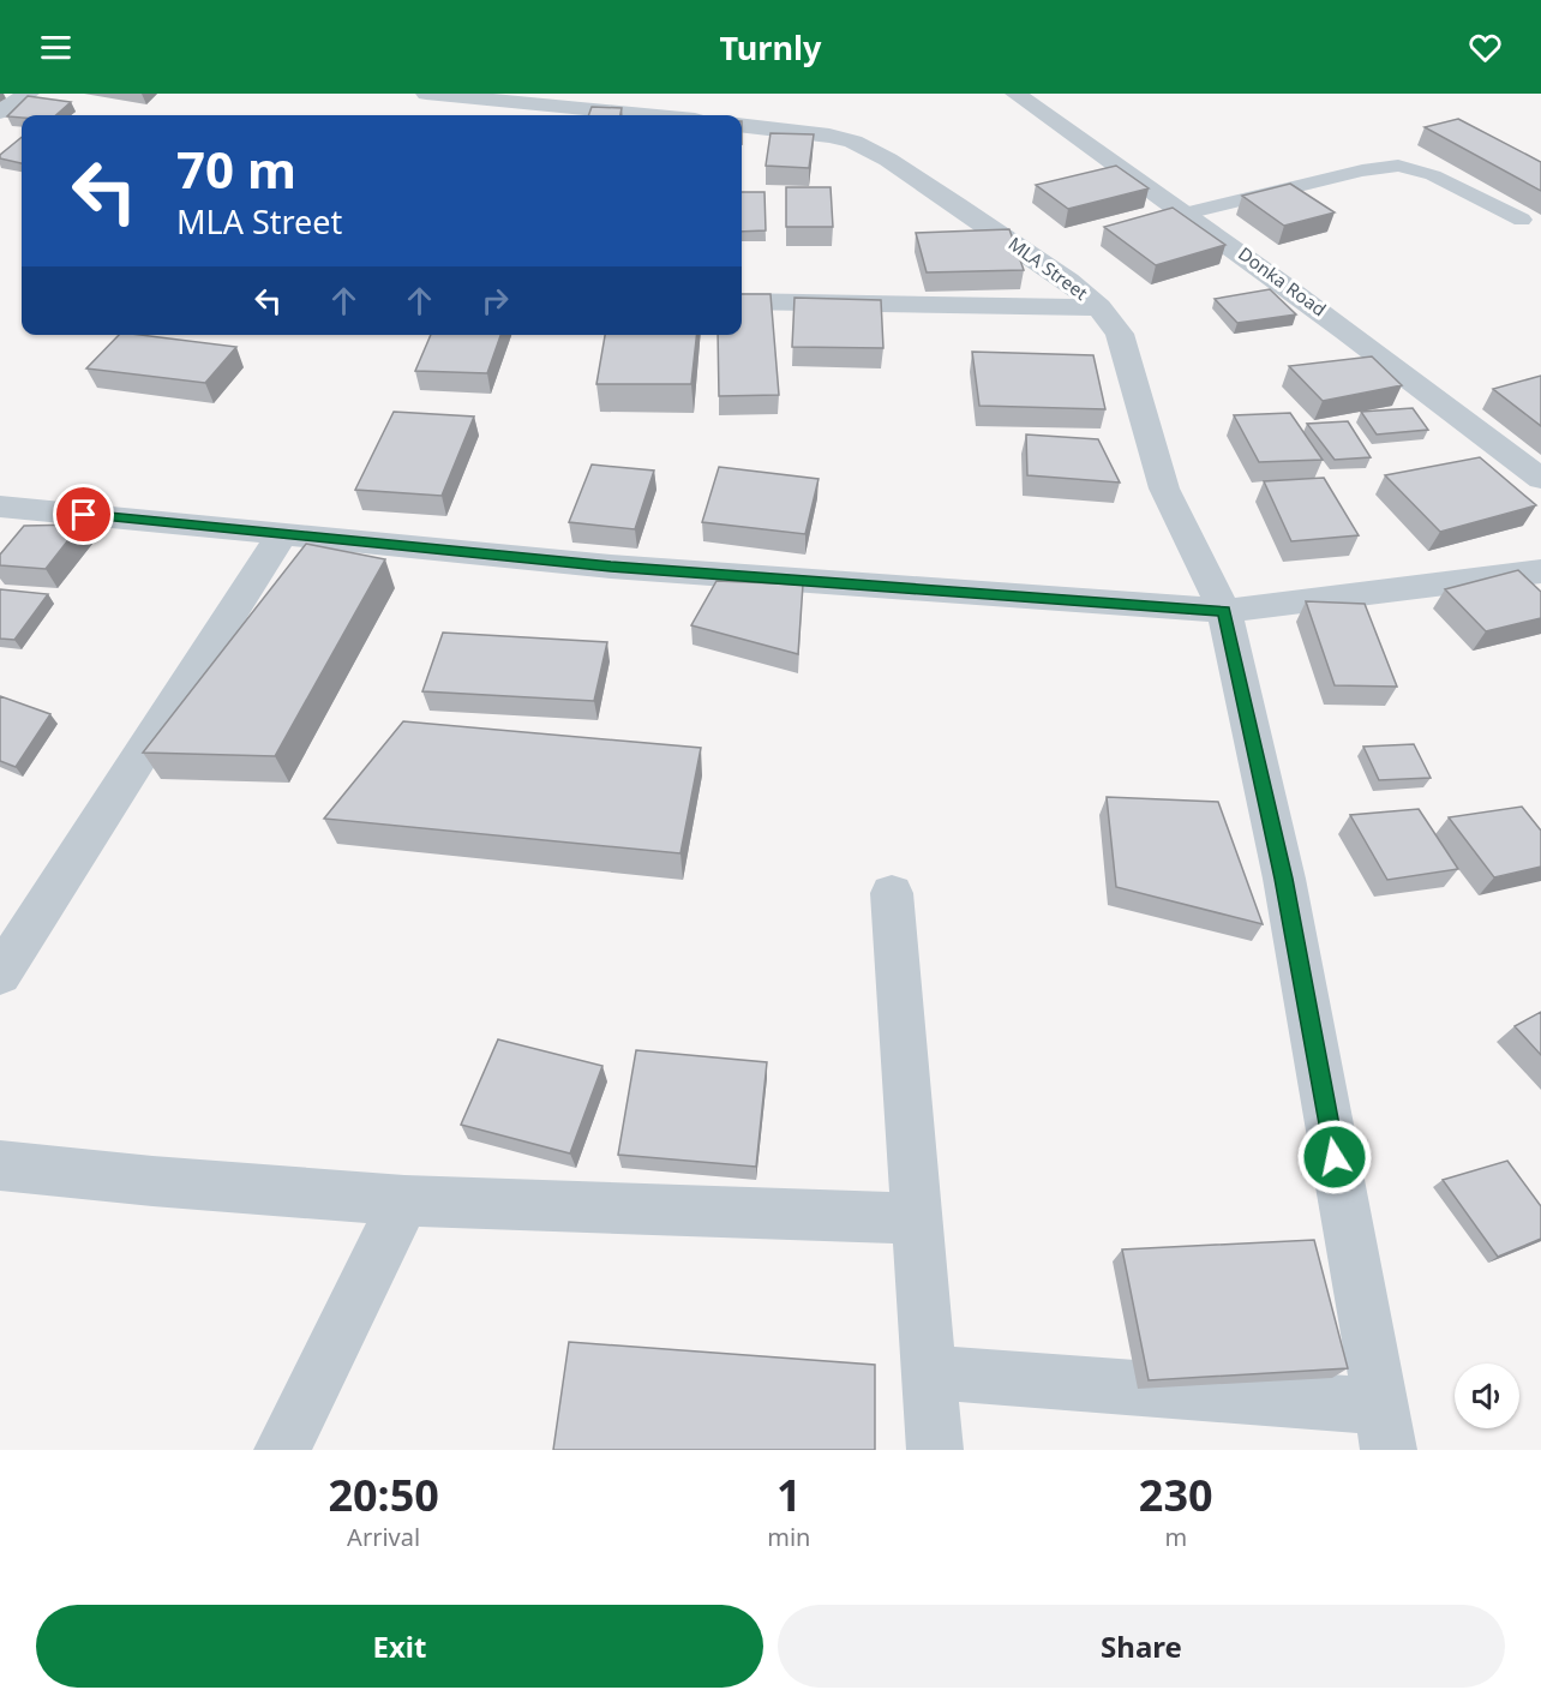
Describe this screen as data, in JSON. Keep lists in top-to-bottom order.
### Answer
{
  "streets": {
    "street": ["MLA Street", "Donka Road"]
  },
  "page": {
    "header": "Turnly",
    "turn": ["70 m", "MLA Street"],
    "eta": [
      "20:50",
      "Arrival",
      "1",
      "min",
      "230",
      "m"
    ],
    "buttons": ["Exit", "Share"]
  }
}
